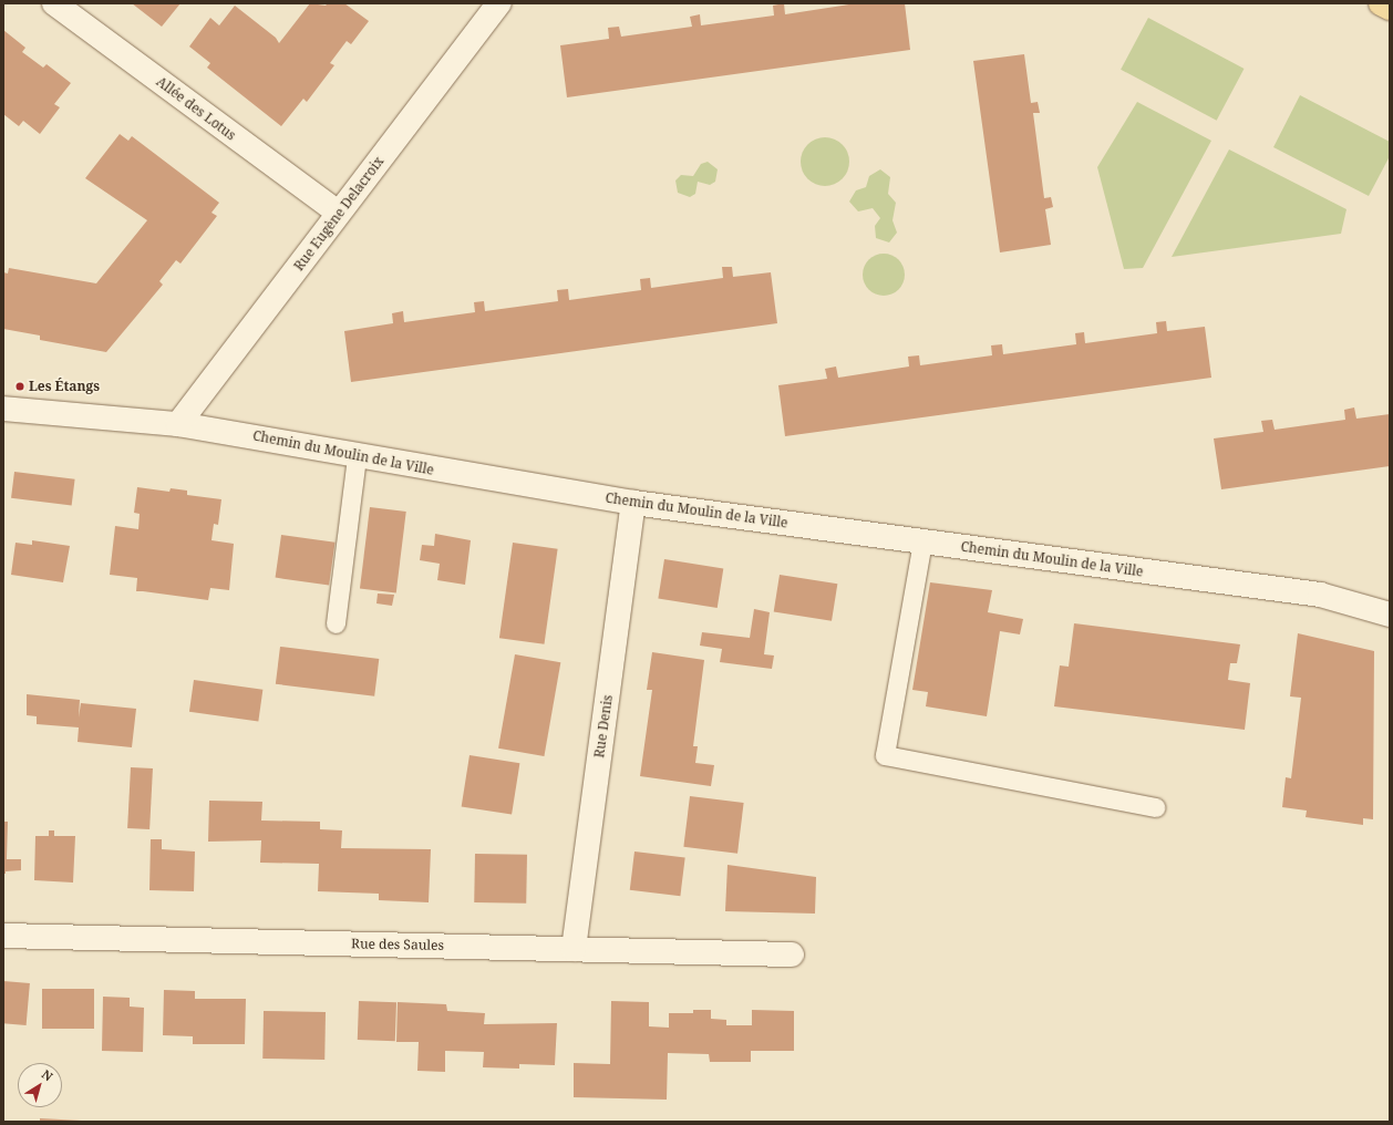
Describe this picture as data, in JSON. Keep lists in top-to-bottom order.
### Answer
{
  "streets": {
    "street": [
      "Allée des Lotus",
      "Rue Eugène Delacroix",
      "Chemin du Moulin de la Ville",
      "Rue Denis",
      "Rue des Saules"
    ]
  },
  "crossings": [
    ["Allée des Lotus", "Rue Eugène Delacroix"],
    ["Rue Eugène Delacroix", "Chemin du Moulin de la Ville"],
    ["Chemin du Moulin de la Ville", "Rue Denis"],
    ["Rue Denis", "Rue des Saules"]
  ],
  "places": ["Les Étangs"],
  "north": "top right"
}
